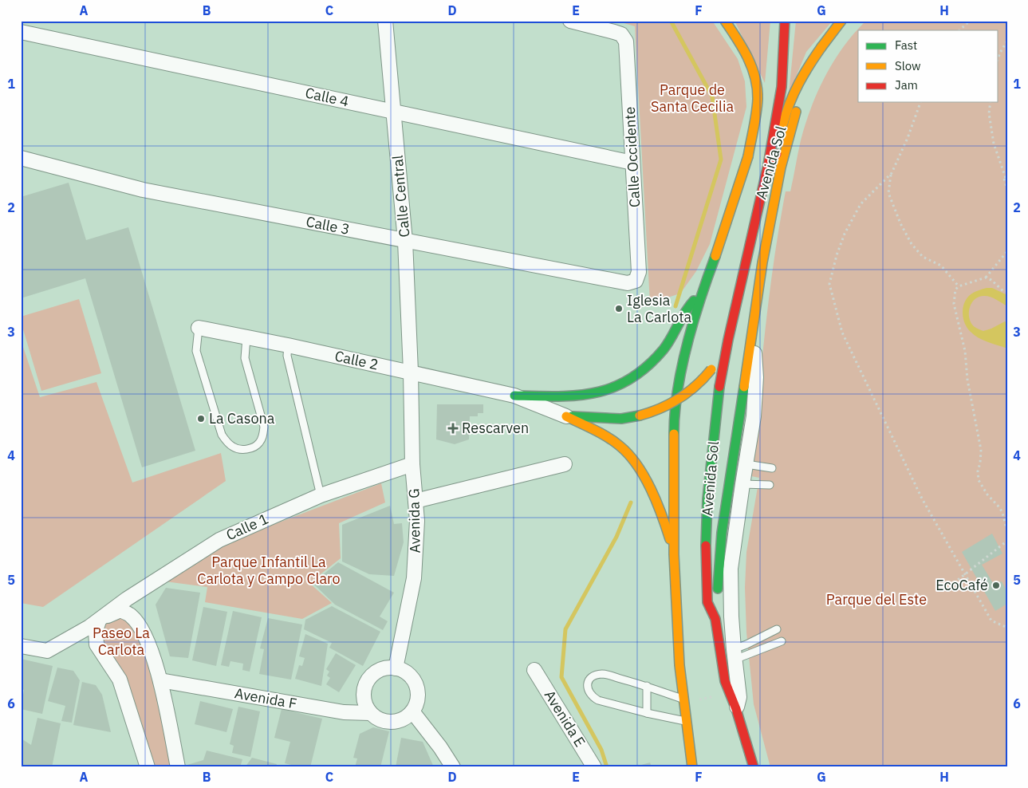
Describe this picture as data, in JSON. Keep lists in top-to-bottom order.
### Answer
{
  "streets": {
    "main road": ["Avenida Sol"],
    "street": [
      "Calle 4",
      "Calle Occidente",
      "Calle Central",
      "Calle 3",
      "Calle 2",
      "Avenida G",
      "Calle 1",
      "Avenida F",
      "Avenida E"
    ]
  },
  "crossings": [
    ["Calle 4", "Calle Occidente"],
    ["Calle 4", "Calle Central"],
    ["Calle Occidente", "Calle 3"],
    ["Calle Central", "Calle 3"],
    ["Calle Central", "Calle 2"],
    ["Calle Central", "Avenida G"],
    ["Calle 2", "Avenida G"],
    ["Avenida G", "Calle 1"],
    ["Avenida G", "Avenida F"]
  ],
  "parks": [
    "Parque de Santa Cecilia",
    "Parque Infantil La Carlota y Campo Claro",
    "Parque del Este",
    "Paseo La Carlota"
  ],
  "places": {
    "other": ["Iglesia La Carlota", "La Casona", "EcoCafé"],
    "health": ["Rescarven"]
  },
  "legend": ["Fast", "Slow", "Jam"],
  "grid": {
    "columns": [
      "A",
      "B",
      "C",
      "D",
      "E",
      "F",
      "G",
      "H"
    ],
    "rows": [
      "1",
      "2",
      "3",
      "4",
      "5",
      "6"
    ]
  }
}
